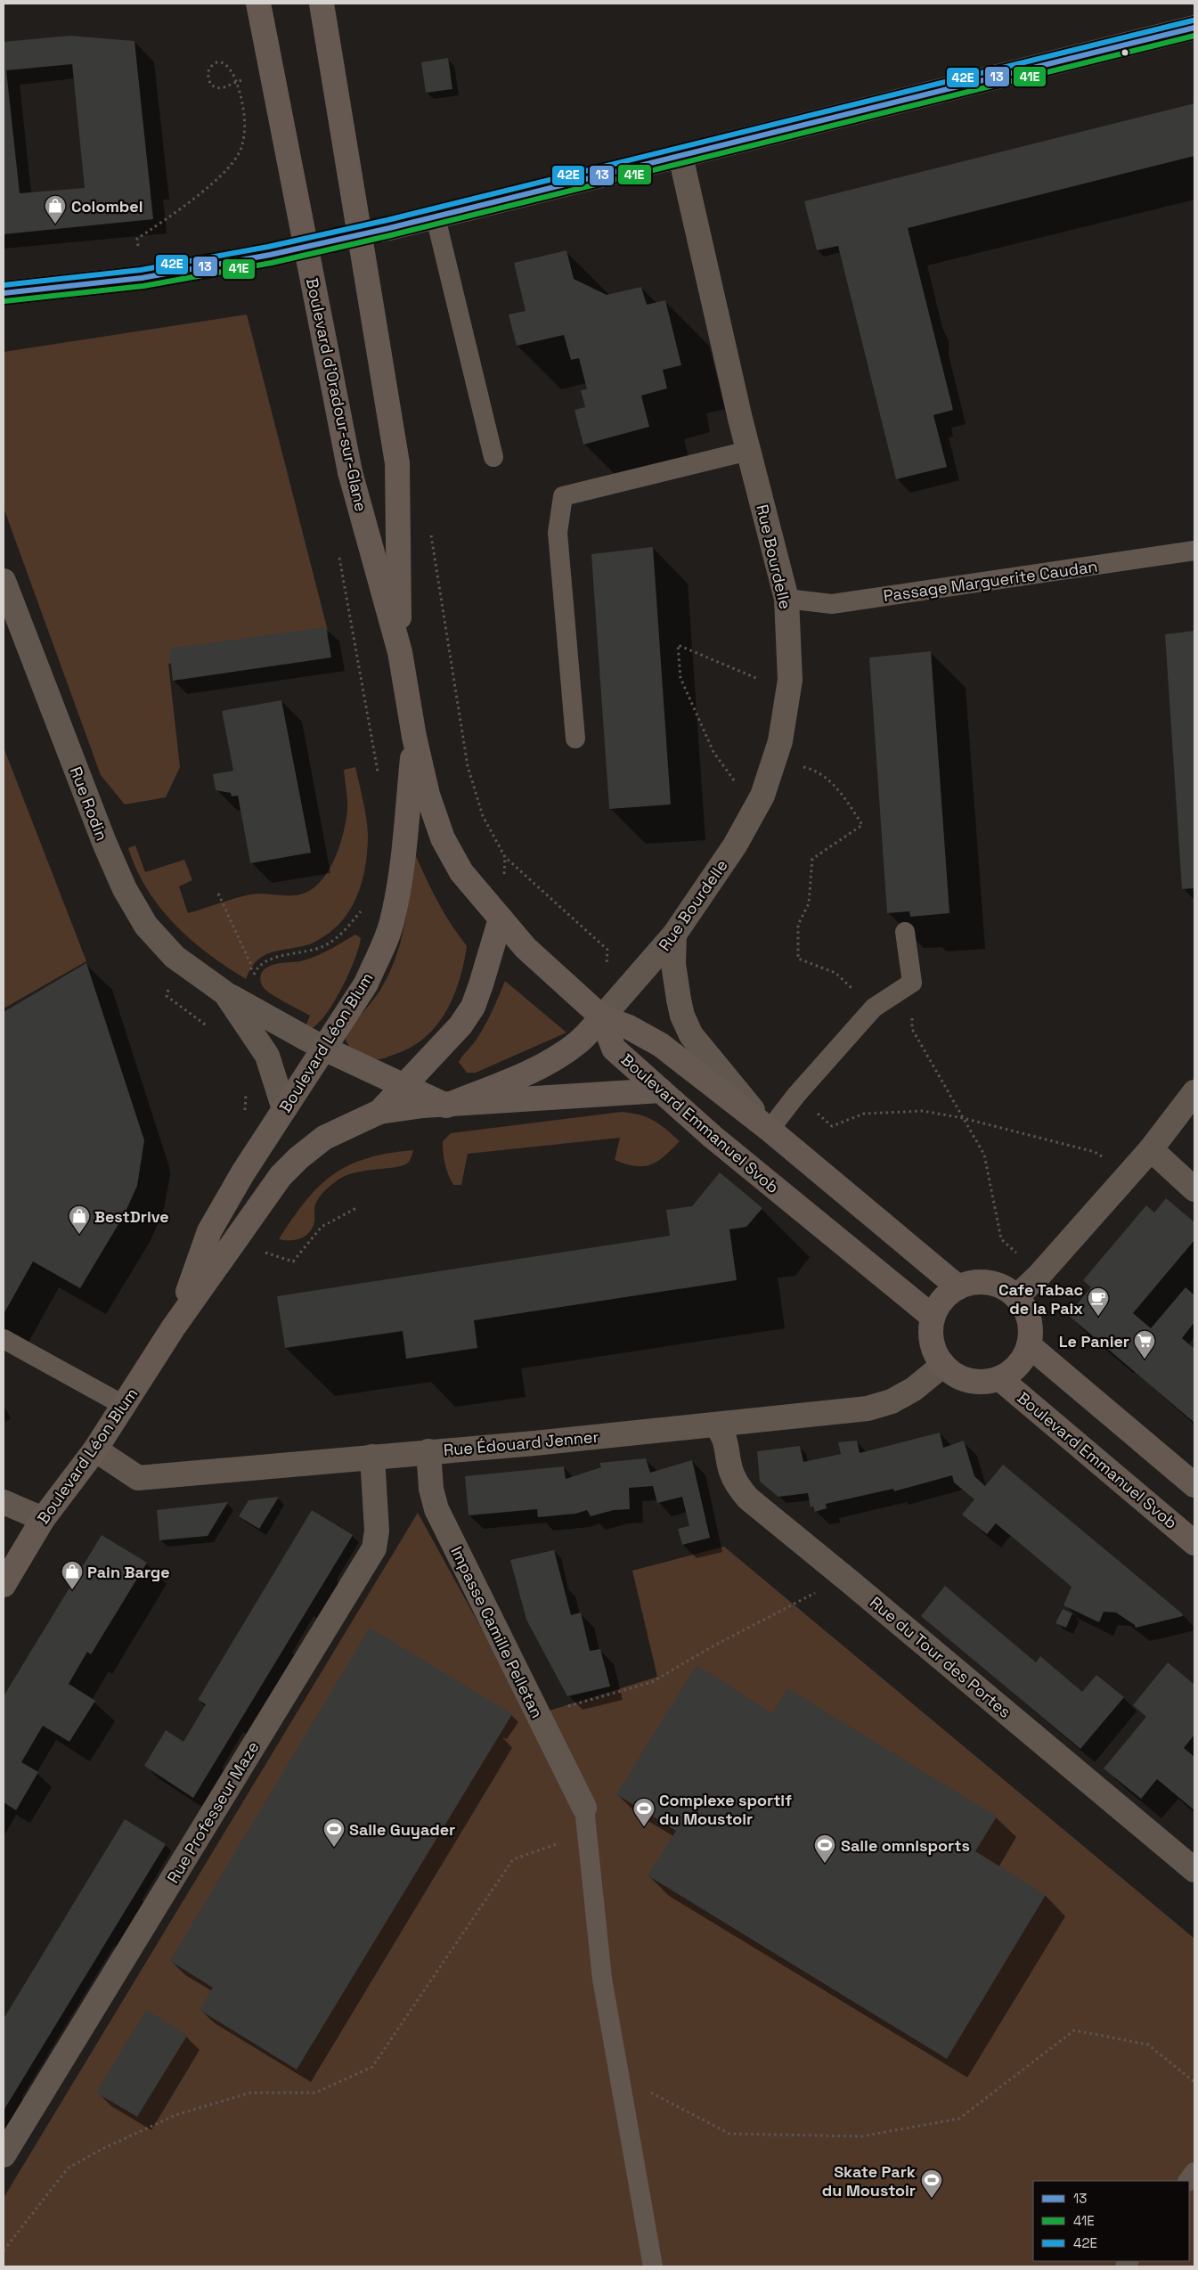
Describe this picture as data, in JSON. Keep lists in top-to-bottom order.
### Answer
{
  "streets": {
    "main road": ["Boulevard d'Oradour-sur-Glane", "Boulevard Léon Blum", "Boulevard Emmanuel Svob"],
    "street": [
      "Rue Bourdelle",
      "Rue Rodin",
      "Rue Édouard Jenner",
      "Impasse Camille Pelletan",
      "Rue du Tour des Portes",
      "Rue Professeur Maze"
    ],
    "lane": ["Passage Marguerite Caudan"]
  },
  "crossings": [
    ["Boulevard d'Oradour-sur-Glane", "Rue Bourdelle"],
    ["Boulevard d'Oradour-sur-Glane", "Boulevard Léon Blum"],
    ["Boulevard d'Oradour-sur-Glane", "Boulevard Emmanuel Svob"],
    ["Rue Bourdelle", "Passage Marguerite Caudan"],
    ["Rue Bourdelle", "Boulevard Emmanuel Svob"],
    ["Rue Rodin", "Boulevard Léon Blum"],
    ["Boulevard Léon Blum", "Rue Édouard Jenner"],
    ["Boulevard Emmanuel Svob", "Rue Édouard Jenner"],
    ["Rue Édouard Jenner", "Impasse Camille Pelletan"],
    ["Rue Édouard Jenner", "Rue du Tour des Portes"],
    ["Rue Édouard Jenner", "Rue Professeur Maze"]
  ],
  "places": {
    "shop": ["Colombel", "BestDrive", "Pain Barge"],
    "cafe": ["Cafe Tabac de la Paix"],
    "supermarket": ["Le Panier"],
    "sports": [
      "Complexe sportif du Moustoir",
      "Salle Guyader",
      "Salle omnisports",
      "Skate Park du Moustoir"
    ]
  },
  "lines": ["transit line 42E", "transit line 13", "transit line 41E"],
  "legend": ["13", "41E", "42E"]
}
